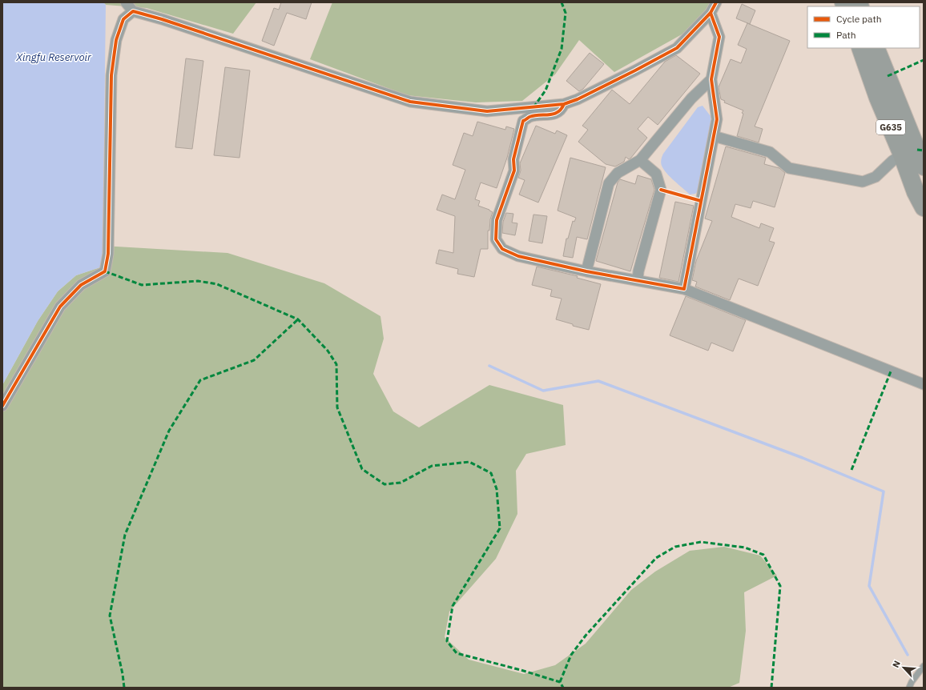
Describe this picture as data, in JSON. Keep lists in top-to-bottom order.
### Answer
{
  "streets": {
    "highway": ["G635"]
  },
  "water": ["Xingfu Reservoir"],
  "legend": ["Cycle path", "Path"],
  "north": "top left"
}
